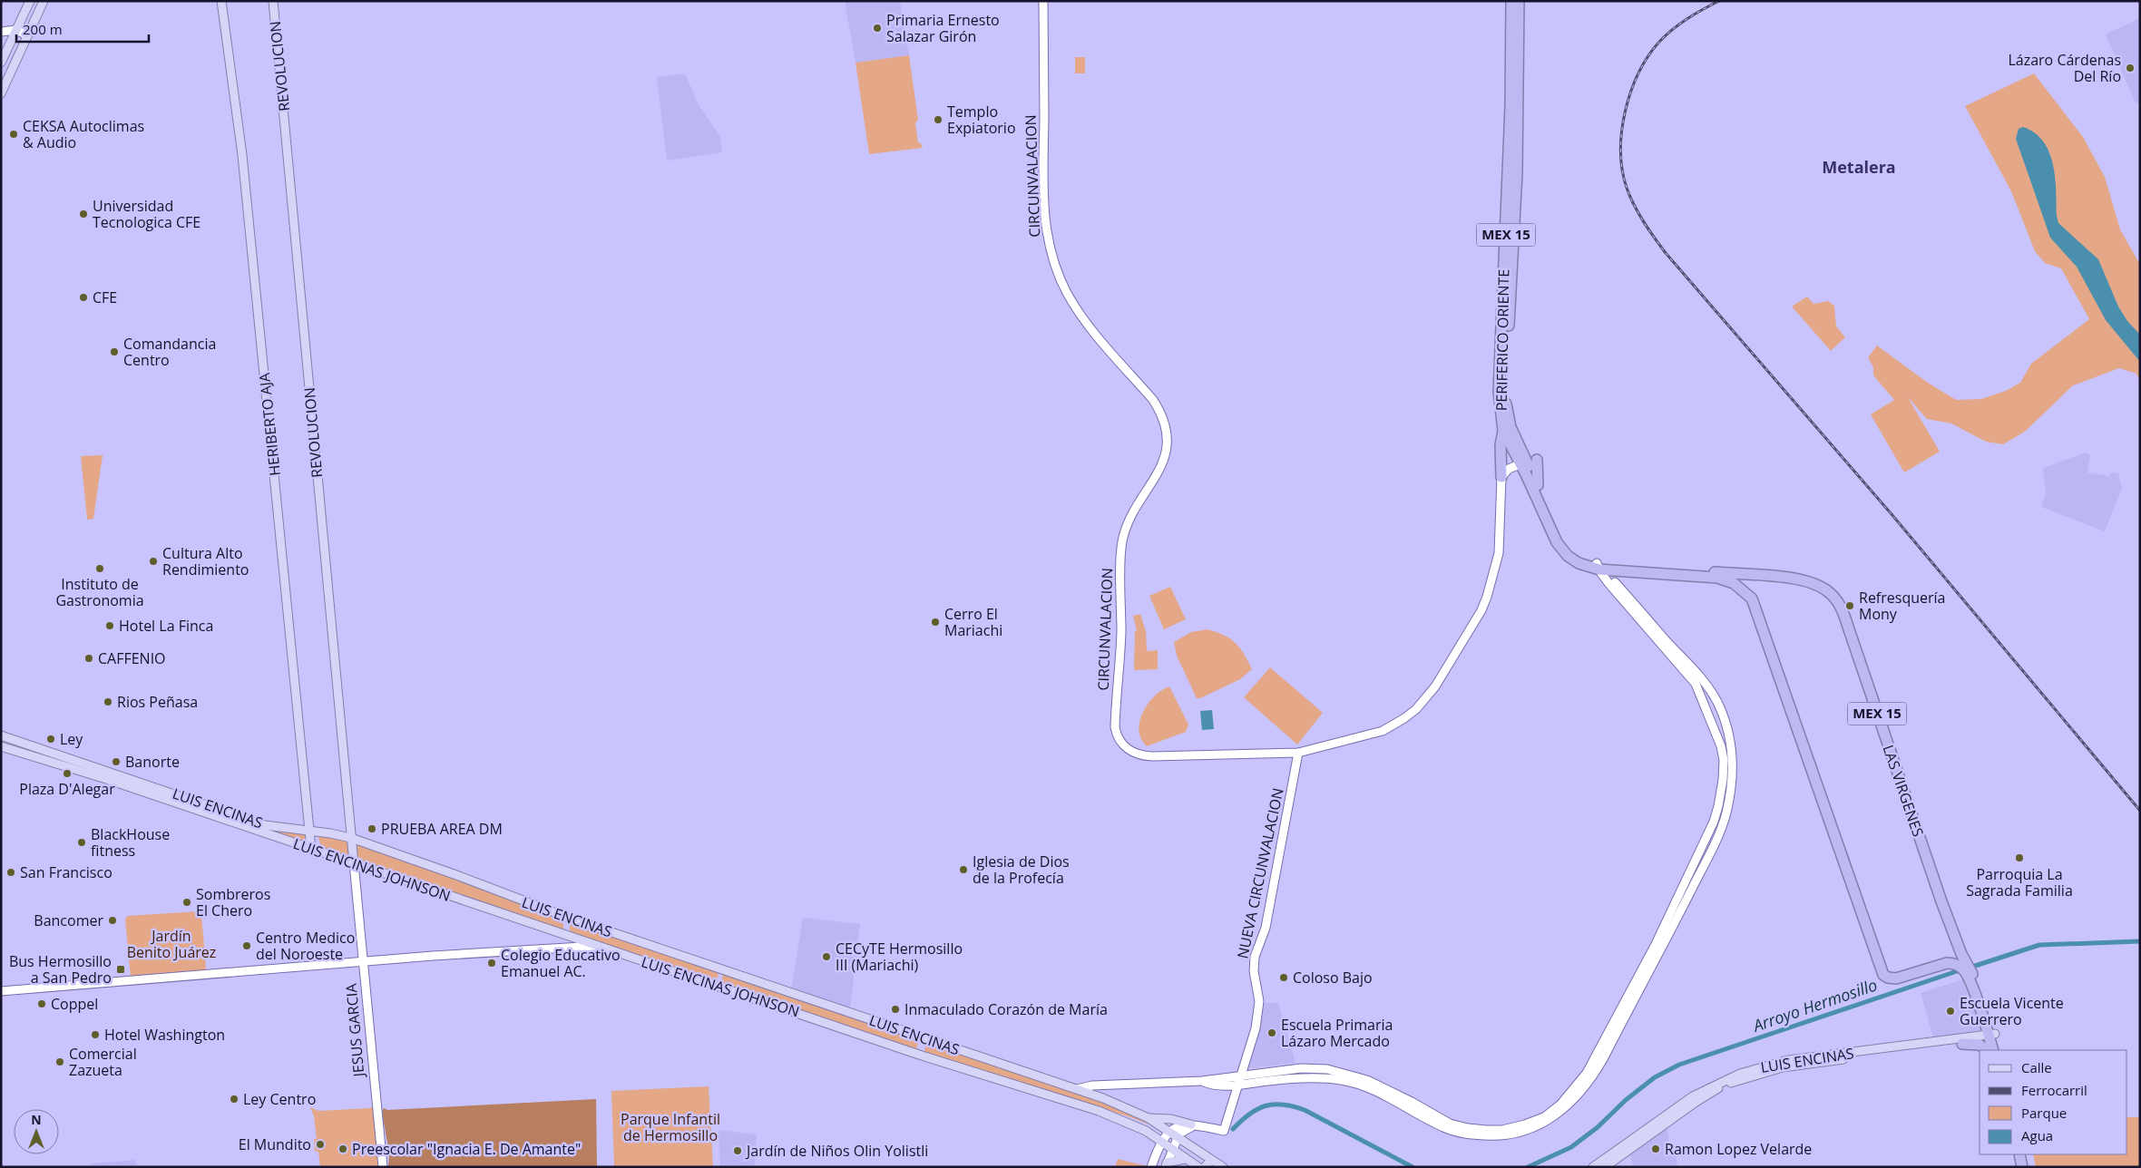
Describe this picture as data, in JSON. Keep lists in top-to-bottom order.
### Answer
{
  "streets": {
    "highway": ["MEX 15", "PERIFERICO ORIENTE", "LAS VIRGENES"],
    "main road": [
      "REVOLUCION",
      "HERIBERTO AJA",
      "LUIS ENCINAS",
      "LUIS ENCINAS JOHNSON"
    ],
    "street": ["CIRCUNVALACION", "NUEVA CIRCUNVALACION", "JESUS GARCIA"]
  },
  "crossings": [
    ["REVOLUCION", "LUIS ENCINAS"],
    ["REVOLUCION", "LUIS ENCINAS JOHNSON"],
    ["REVOLUCION", "JESUS GARCIA"],
    ["CIRCUNVALACION", "NUEVA CIRCUNVALACION"],
    ["MEX 15", "PERIFERICO ORIENTE"],
    ["MEX 15", "LAS VIRGENES"],
    ["MEX 15", "LUIS ENCINAS"],
    ["PERIFERICO ORIENTE", "LAS VIRGENES"],
    ["HERIBERTO AJA", "LUIS ENCINAS"],
    ["HERIBERTO AJA", "LUIS ENCINAS JOHNSON"],
    ["LUIS ENCINAS JOHNSON", "JESUS GARCIA"]
  ],
  "districts": ["Metalera"],
  "water": ["Arroyo Hermosillo"],
  "parks": ["Jardín Benito Juárez", "Parque Infantil de Hermosillo"],
  "places": {
    "other": [
      "Primaria Ernesto Salazar Girón",
      "Lázaro Cárdenas Del Río",
      "Templo Expiatorio",
      "CEKSA Autoclimas & Audio",
      "Universidad Tecnologica CFE",
      "CFE",
      "Comandancia Centro",
      "Cultura Alto Rendimiento",
      "Instituto de Gastronomia",
      "Refresquería Mony",
      "Cerro El Mariachi",
      "Hotel La Finca",
      "CAFFENIO",
      "Rios Peñasa",
      "Ley",
      "Banorte",
      "Plaza D'Alegar",
      "PRUEBA AREA DM",
      "BlackHouse fitness",
      "Parroquia La Sagrada Familia",
      "Iglesia de Dios de la Profecía",
      "San Francisco",
      "Sombreros El Chero",
      "Bancomer",
      "Centro Medico del Noroeste",
      "CECyTE Hermosillo III (Mariachi)",
      "Colegio Educativo Emanuel AC.",
      "Coloso Bajo",
      "Coppel",
      "Inmaculado Corazón de María",
      "Escuela Vicente Guerrero",
      "Escuela Primaria Lázaro Mercado",
      "Hotel Washington",
      "Comercial Zazueta",
      "Ley Centro",
      "El Mundito",
      "Preescolar \"Ignacia E. De Amante\"",
      "Ramon Lopez Velarde",
      "Jardín de Niños Olin Yolistli"
    ],
    "transit": ["Bus Hermosillo a San Pedro"]
  },
  "legend": [
    "Calle",
    "Ferrocarril",
    "Parque",
    "Agua"
  ],
  "scale_bar": "200 m",
  "north": "top"
}
